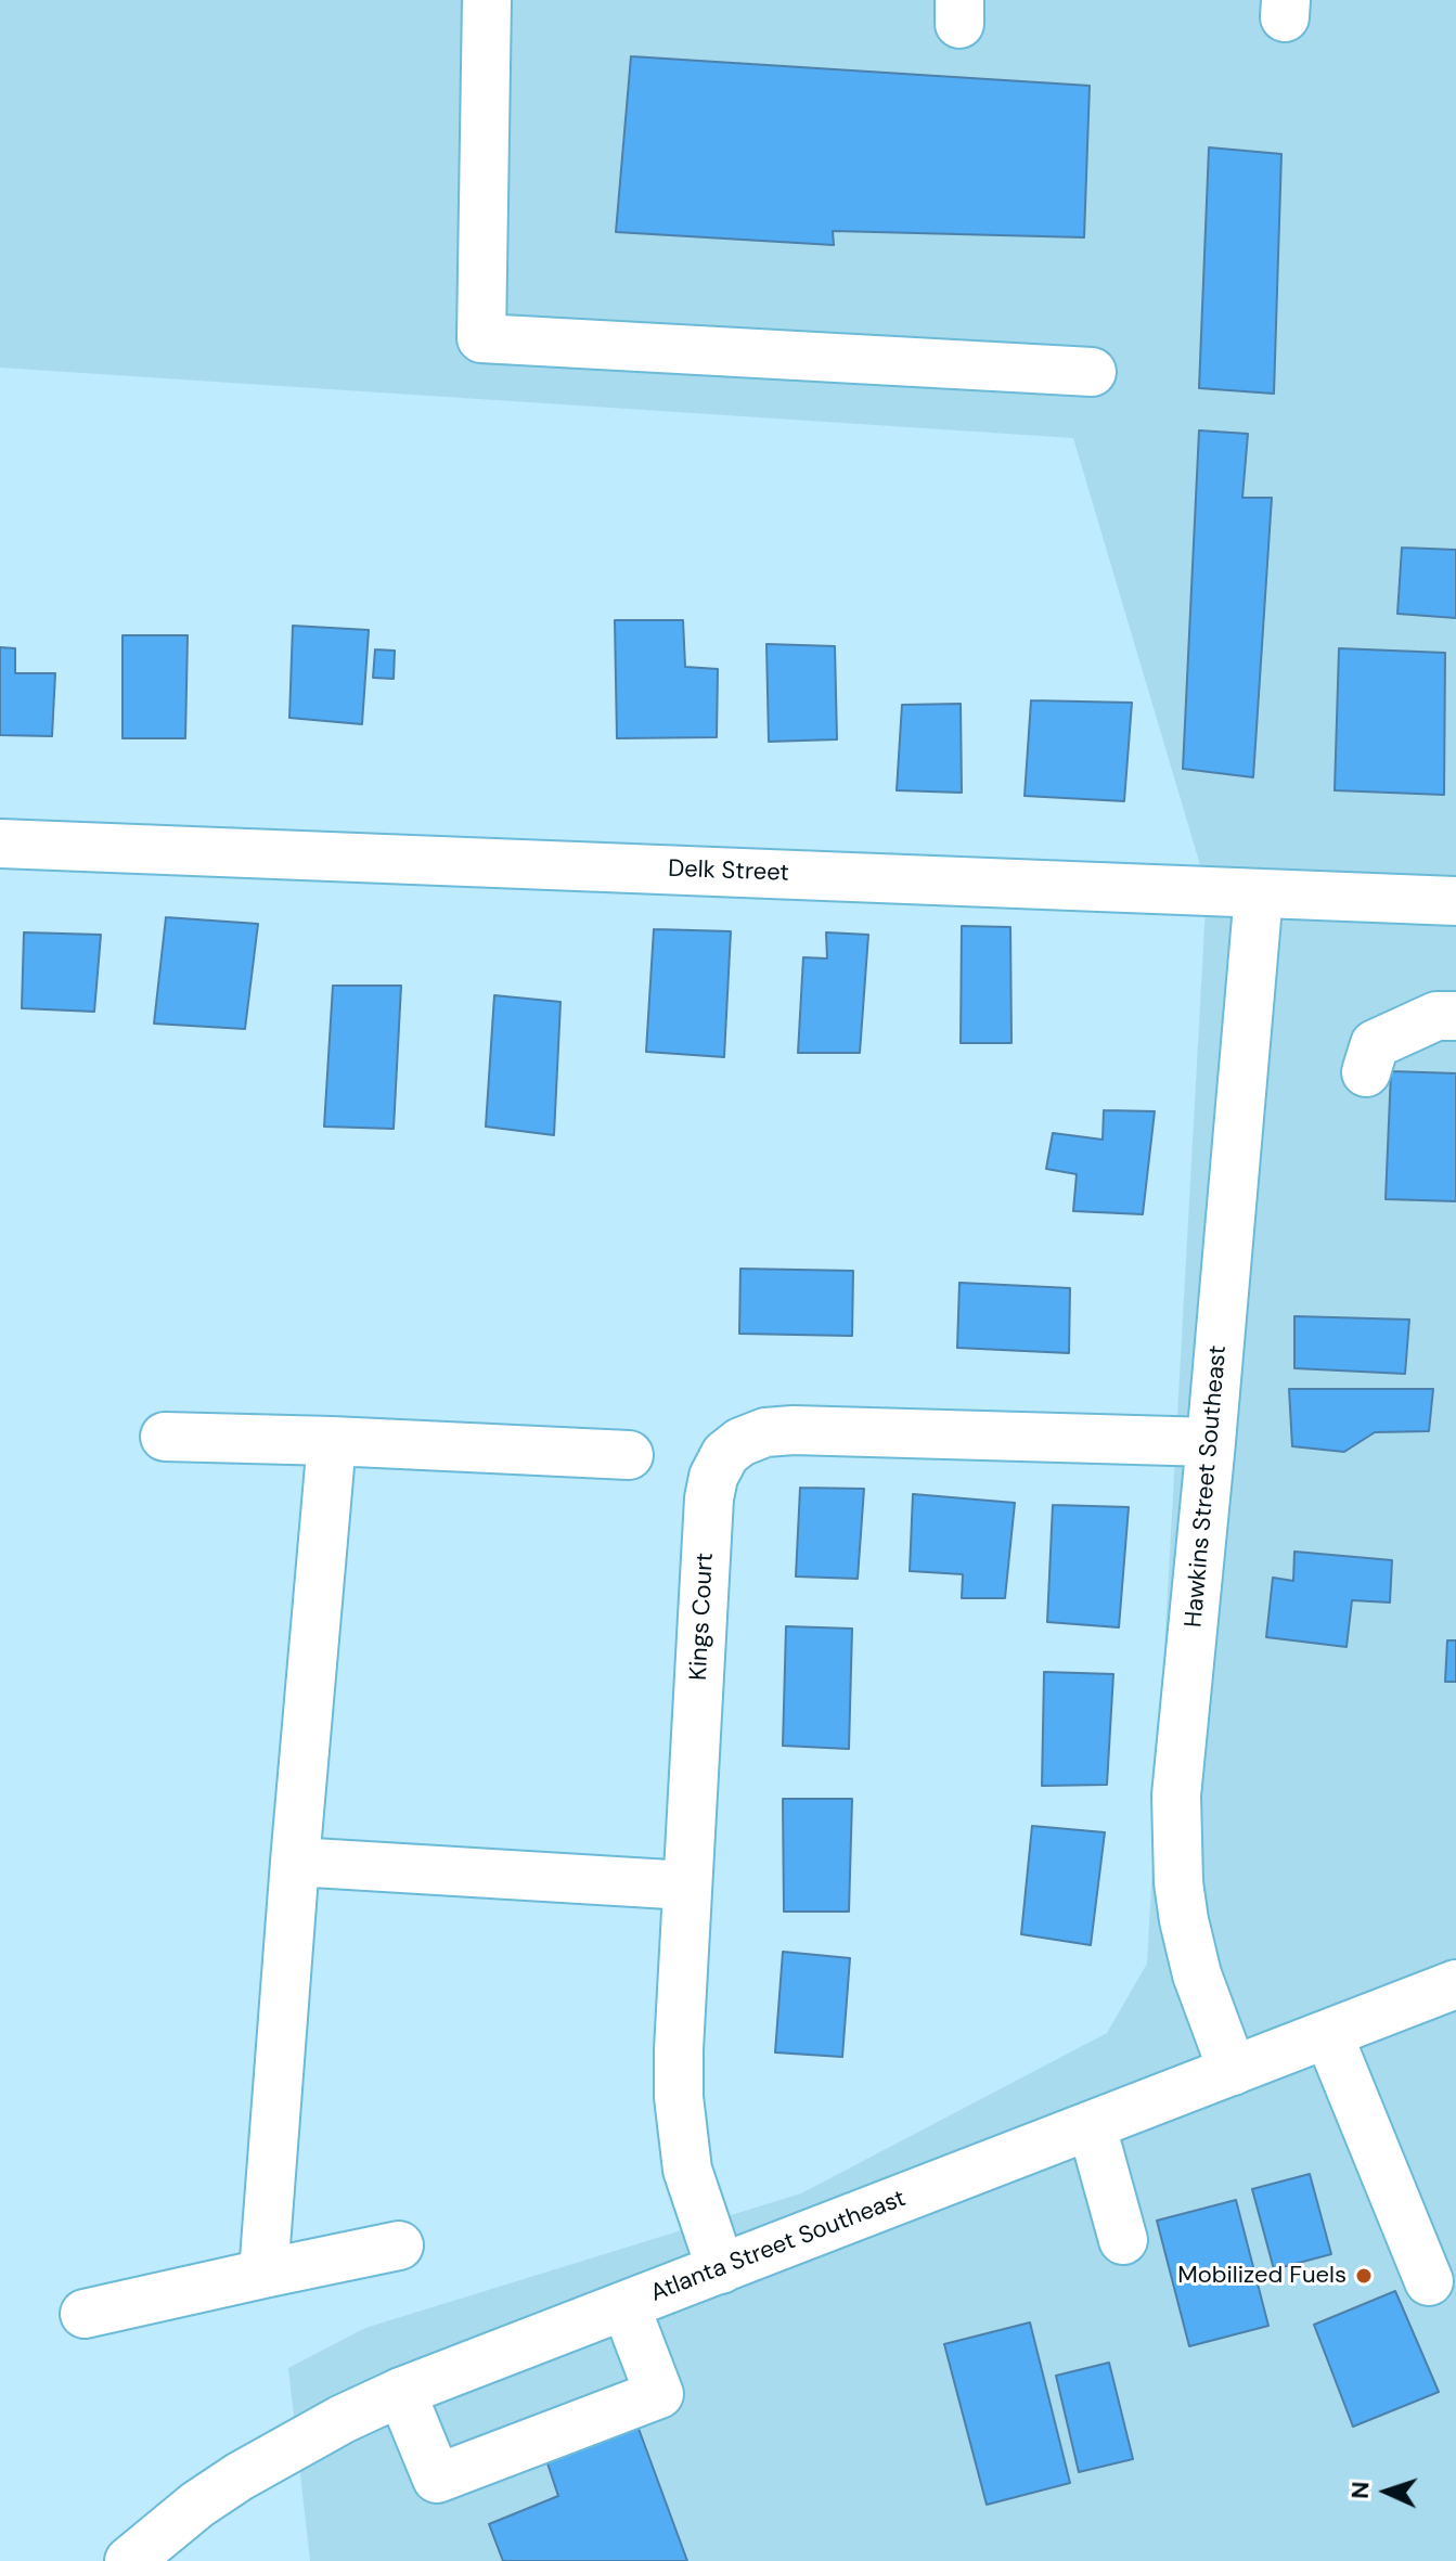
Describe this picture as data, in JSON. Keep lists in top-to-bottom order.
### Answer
{
  "streets": {
    "street": [
      "Delk Street",
      "Hawkins Street Southeast",
      "Kings Court",
      "Atlanta Street Southeast"
    ]
  },
  "crossings": [
    ["Delk Street", "Hawkins Street Southeast"],
    ["Hawkins Street Southeast", "Kings Court"],
    ["Hawkins Street Southeast", "Atlanta Street Southeast"],
    ["Kings Court", "Atlanta Street Southeast"]
  ],
  "places": ["Mobilized Fuels"],
  "north": "left"
}
